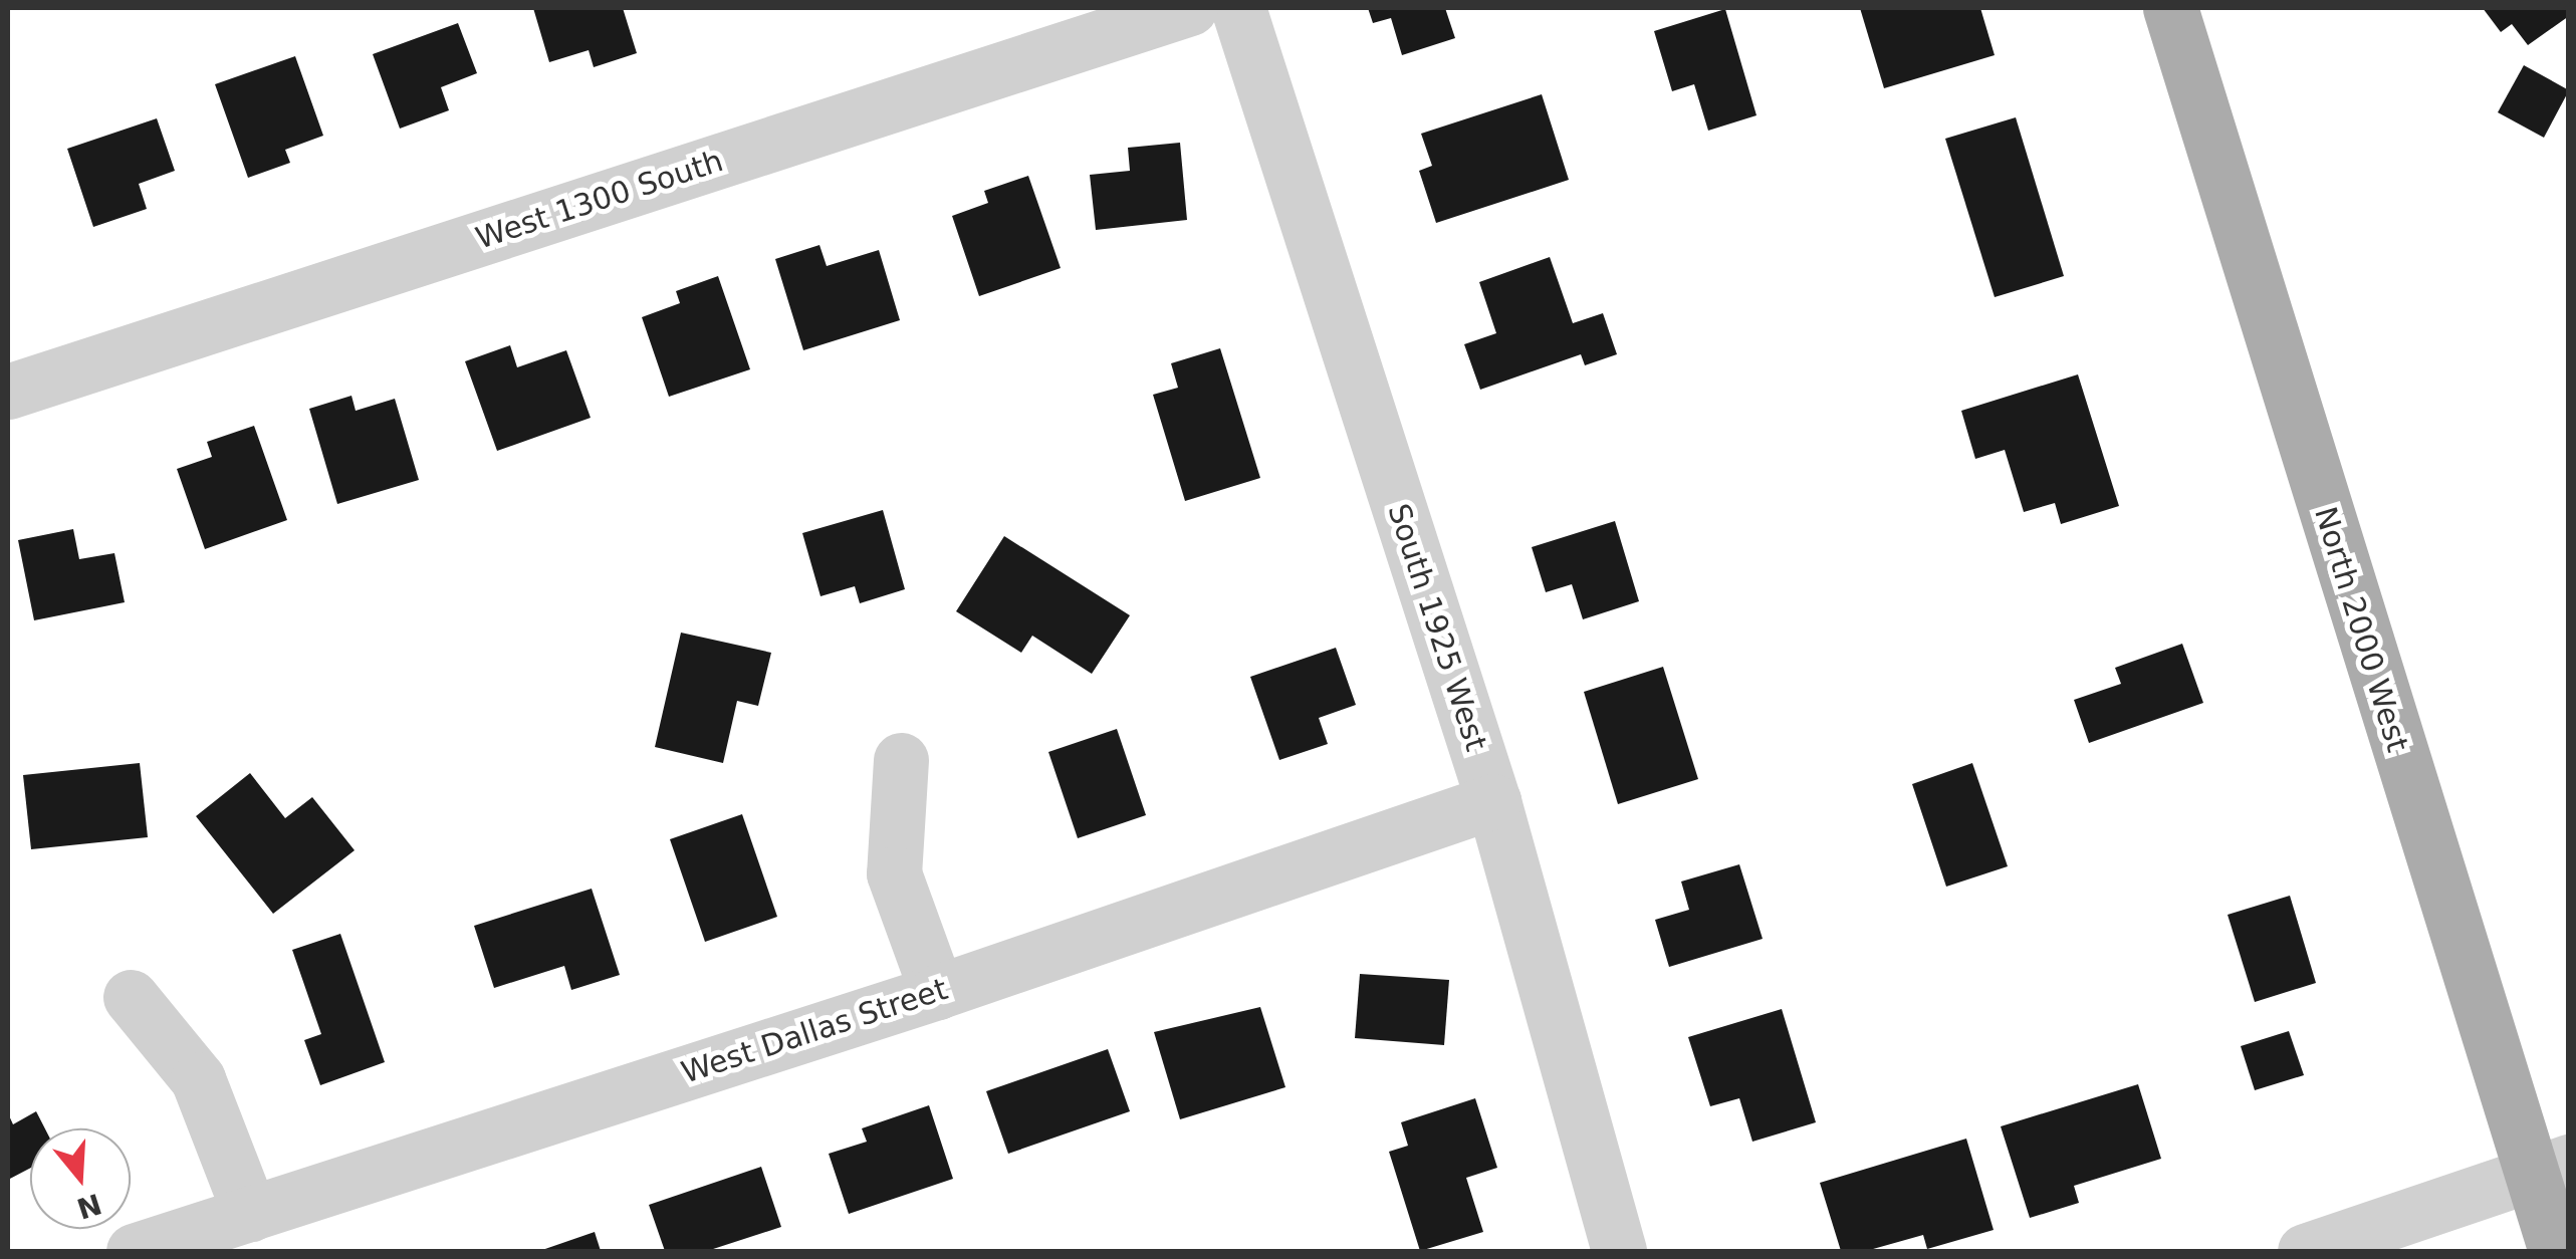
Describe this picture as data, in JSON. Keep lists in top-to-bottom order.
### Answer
{
  "streets": {
    "main road": ["North 2000 West"],
    "street": ["West 1300 South", "South 1925 West", "West Dallas Street"]
  },
  "crossings": [
    ["South 1925 West", "West Dallas Street"]
  ],
  "north": "bottom"
}
